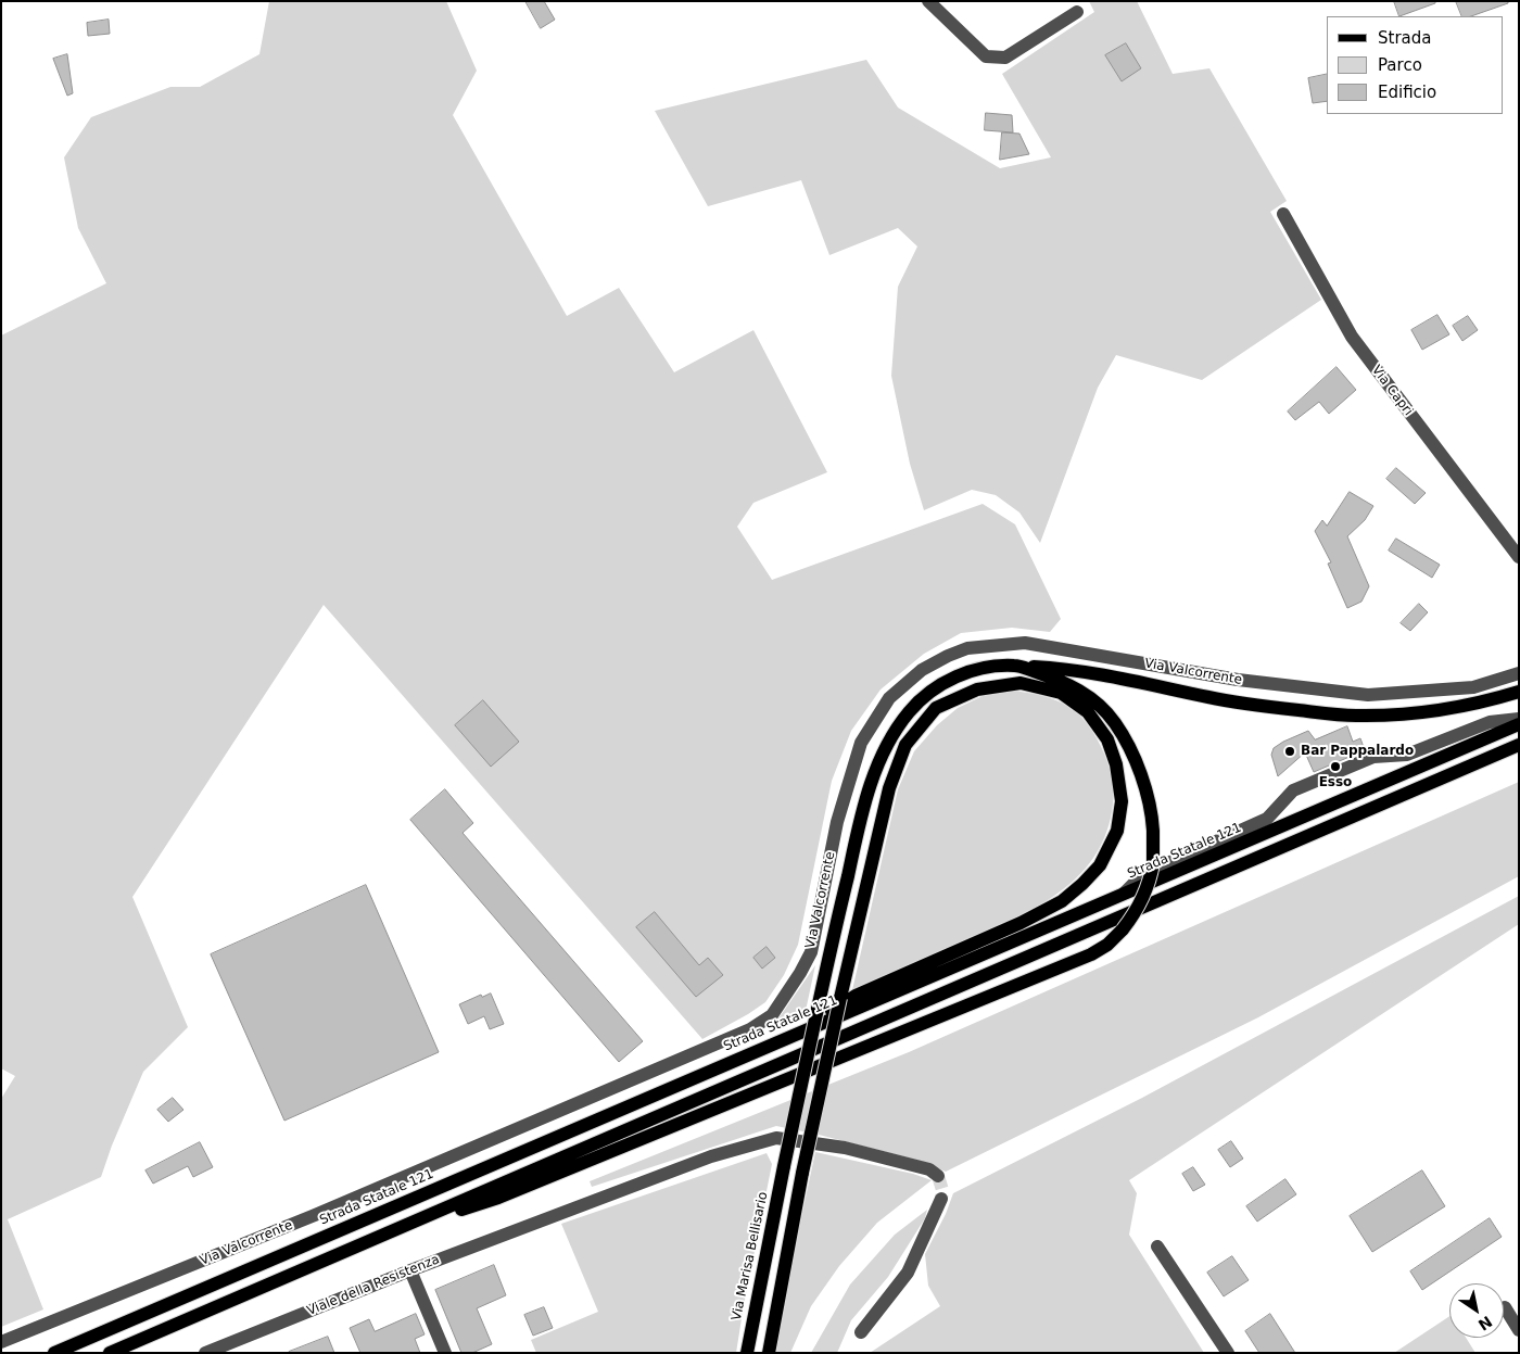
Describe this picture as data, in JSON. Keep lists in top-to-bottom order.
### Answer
{
  "streets": {
    "main road": ["Strada Statale 121", "Via Marisa Bellisario"],
    "street": ["Via Capri", "Via Valcorrente", "Viale della Resistenza"]
  },
  "places": ["Bar Pappalardo", "Esso"],
  "legend": ["Strada", "Parco", "Edificio"],
  "north": "bottom right"
}
